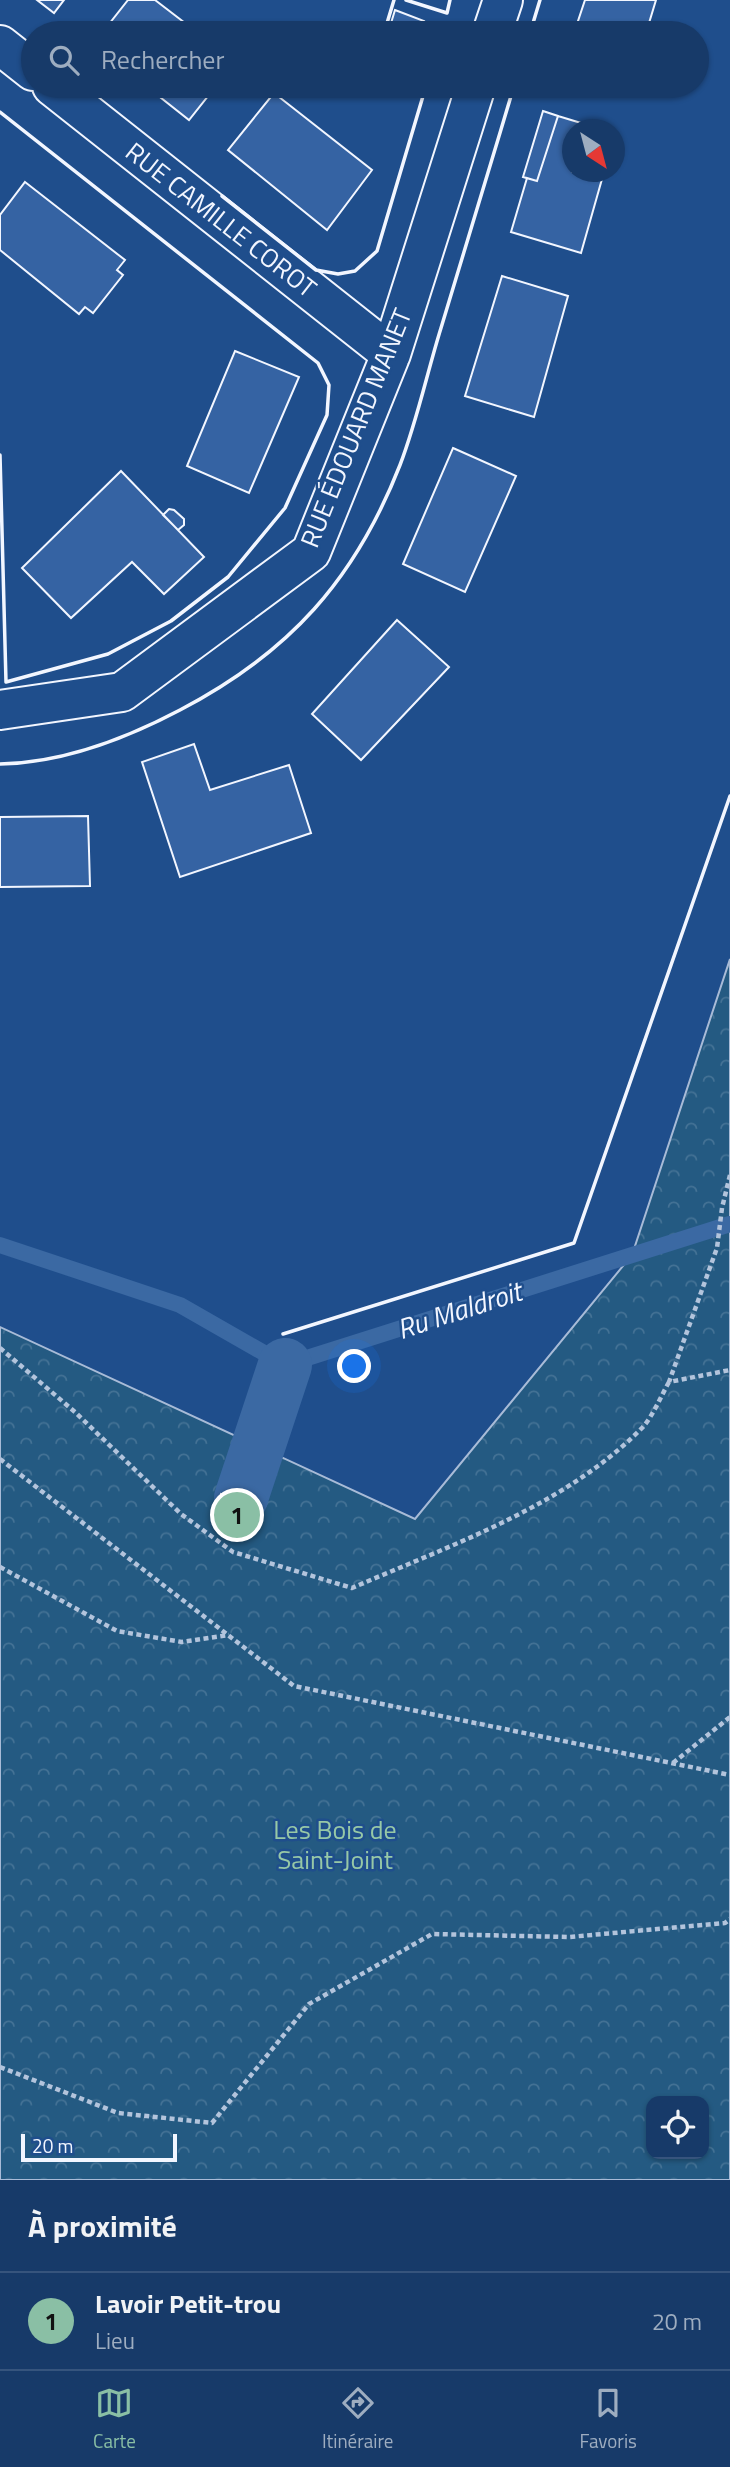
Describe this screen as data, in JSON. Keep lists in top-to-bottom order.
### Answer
{
  "streets": {
    "street": ["RUE CAMILLE COROT", "RUE ÉDOUARD MANET"]
  },
  "crossings": [
    ["RUE CAMILLE COROT", "RUE ÉDOUARD MANET"]
  ],
  "water": ["Ru Maldroit"],
  "parks": ["Les Bois de Saint-Joint"],
  "scale_bar": "20 m",
  "north": "bottom right",
  "page": {
    "search": "Rechercher",
    "pins": "1",
    "scale": "20 m",
    "heading": "À proximité",
    "list": [
      {
        "mark": "1",
        "name": "Lavoir Petit-trou",
        "note": "Lieu",
        "value": "20 m"
      }
    ],
    "nav": ["Carte", "Itinéraire", "Favoris"]
  }
}
